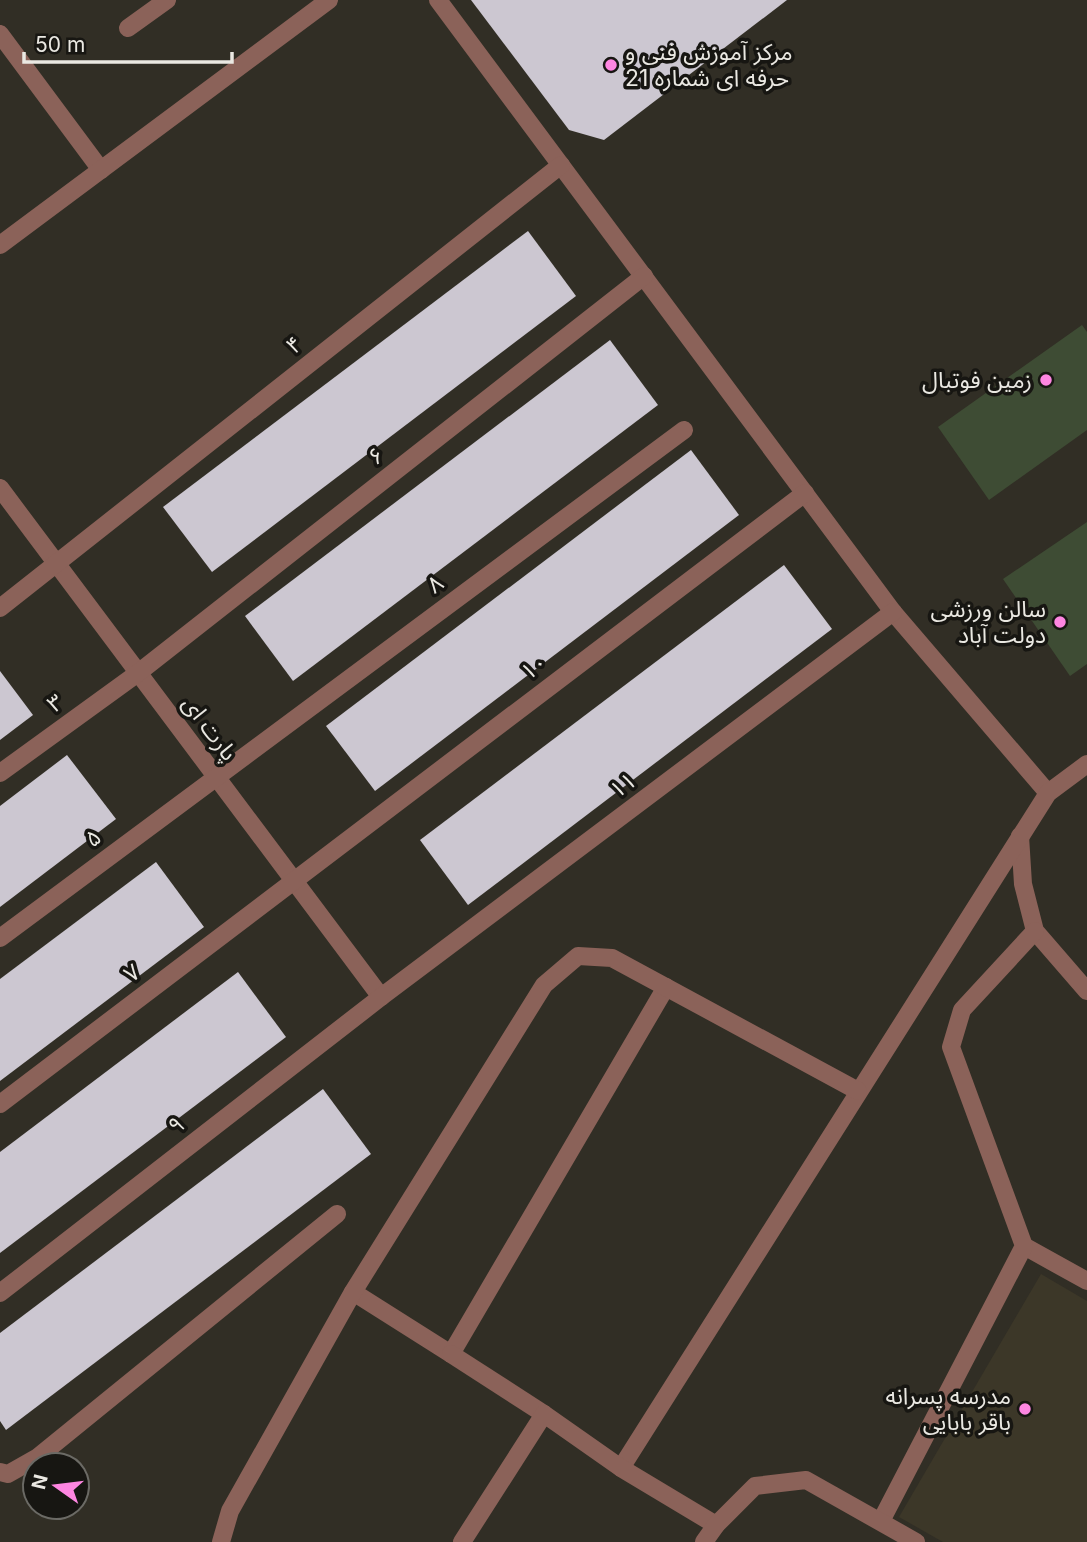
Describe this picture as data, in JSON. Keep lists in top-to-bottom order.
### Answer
{
  "streets": {
    "street": [
      "۴",
      "۶",
      "۸",
      "۱۰",
      "۳",
      "پارت ای",
      "۱۱",
      "۵",
      "۷",
      "۹"
    ]
  },
  "crossings": [
    ["۴", "پارت ای"],
    ["۶", "۳"],
    ["۶", "پارت ای"],
    ["۸", "پارت ای"],
    ["۸", "۵"],
    ["۱۰", "پارت ای"],
    ["۱۰", "۷"],
    ["۳", "پارت ای"],
    ["پارت ای", "۱۱"],
    ["پارت ای", "۵"],
    ["پارت ای", "۷"],
    ["پارت ای", "۹"],
    ["۱۱", "۹"]
  ],
  "places": [
    "مرکز آموزش فنی و حرفه ای شماره 21",
    "زمین فوتبال",
    "سالن ورزشی دولت آباد",
    "مدرسه پسرانه باقر بابایی"
  ],
  "scale_bar": "50 m",
  "north": "left"
}
